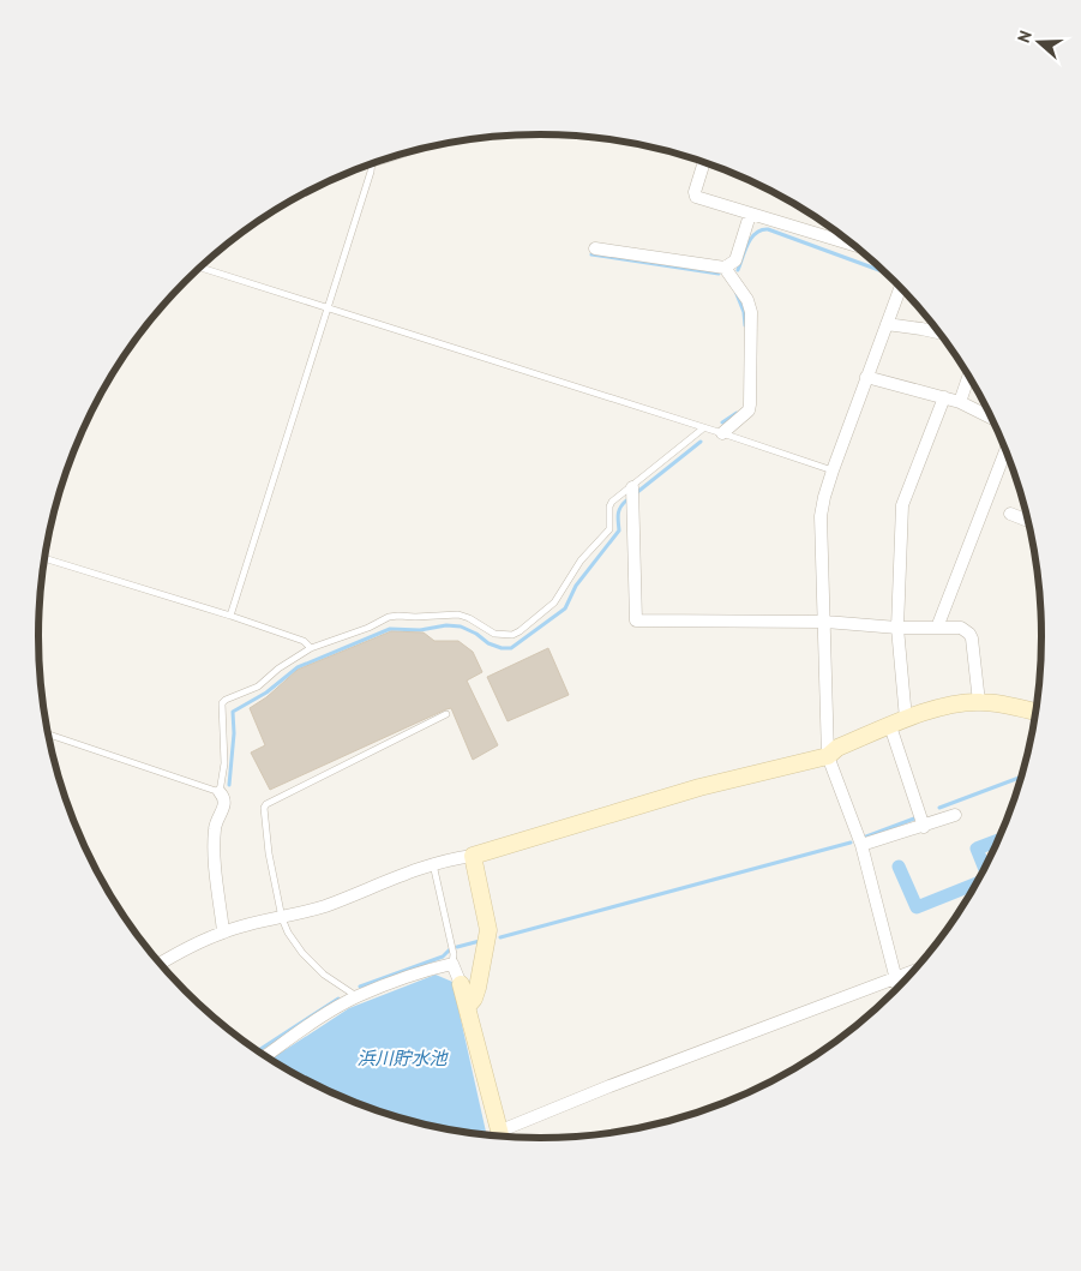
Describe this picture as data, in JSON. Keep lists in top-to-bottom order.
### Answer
{
  "water": ["浜川貯水池"],
  "north": "left"
}
